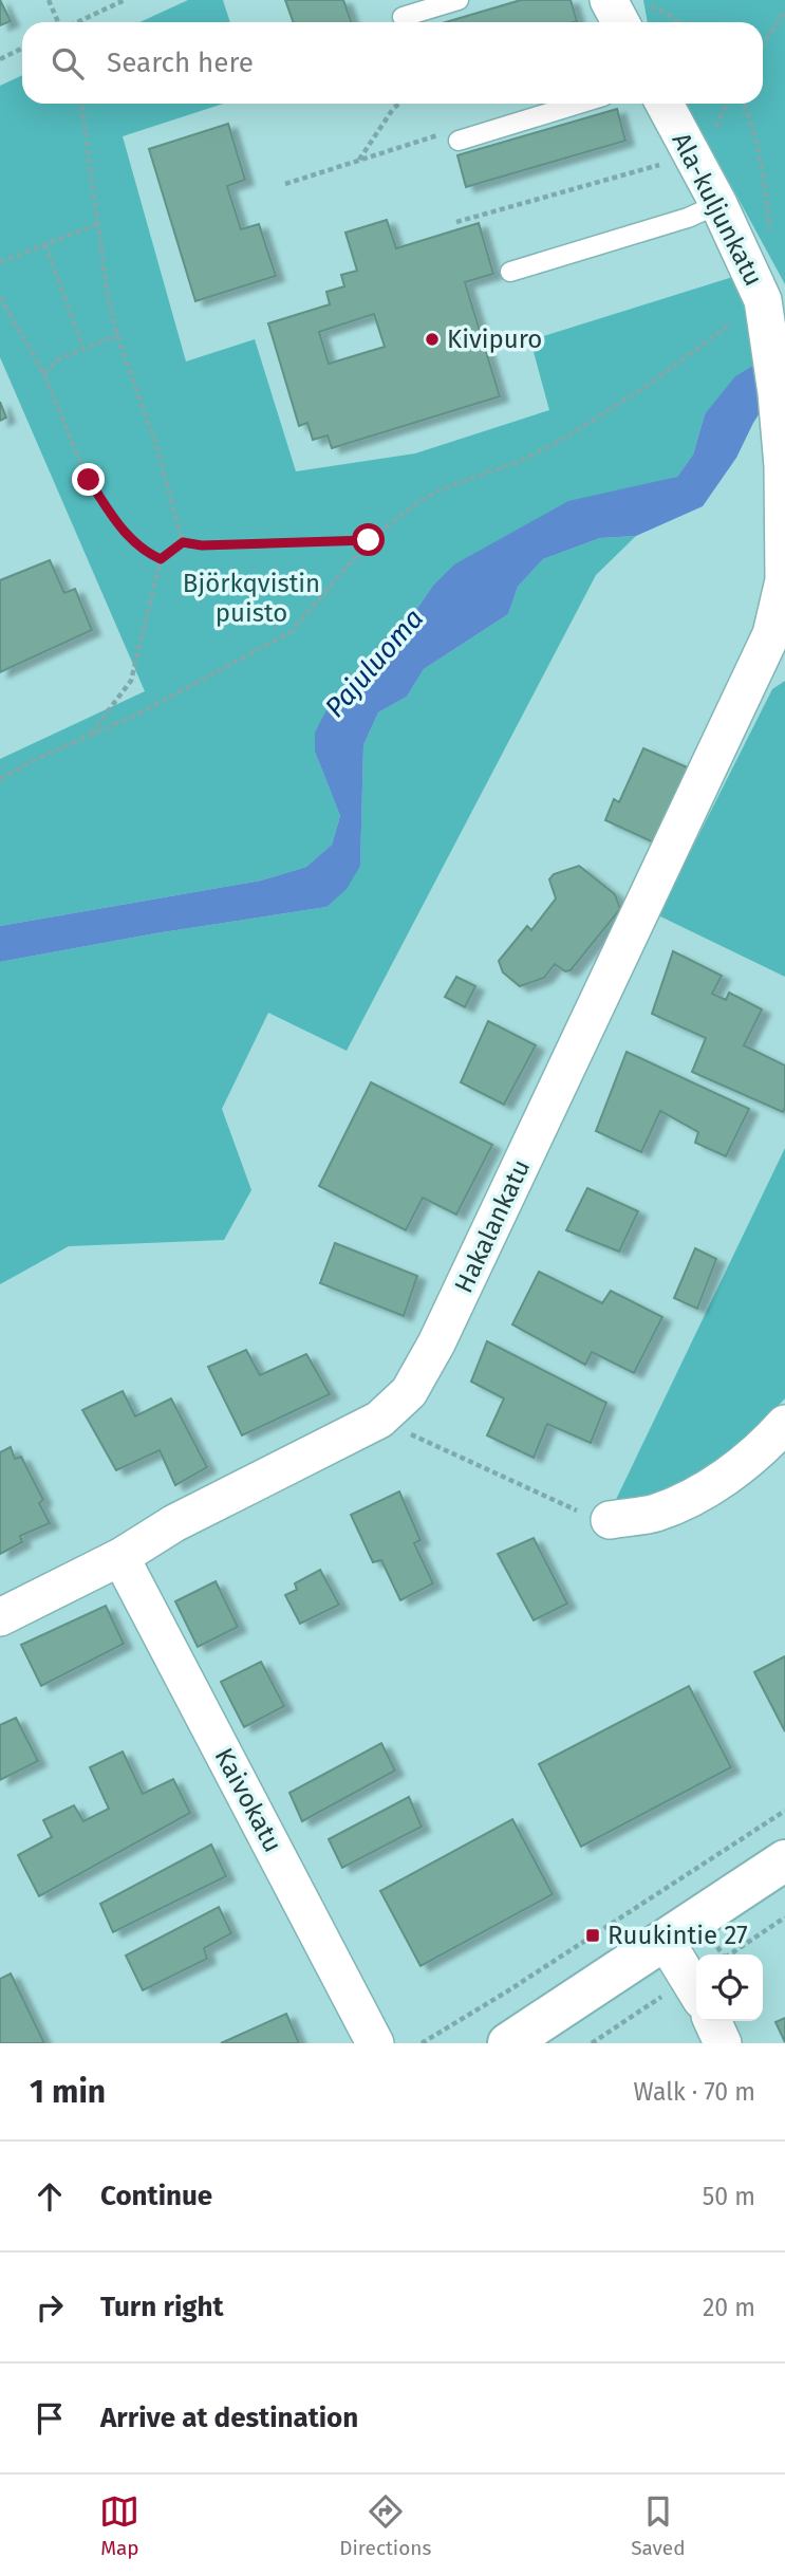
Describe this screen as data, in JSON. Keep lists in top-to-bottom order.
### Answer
{
  "streets": {
    "street": ["Ala-kuljunkatu", "Hakalankatu", "Kaivokatu"]
  },
  "crossings": [
    ["Ala-kuljunkatu", "Hakalankatu"],
    ["Hakalankatu", "Kaivokatu"]
  ],
  "water": ["Pajuluoma"],
  "parks": ["Björkqvistin puisto"],
  "places": {
    "other": ["Kivipuro"],
    "transit": ["Ruukintie 27"]
  },
  "page": {
    "search": "Search here",
    "heading": ["1 min", "Walk · 70 m"],
    "list": [
      ["Continue", "50 m"],
      ["Turn right", "20 m"],
      "Arrive at destination"
    ],
    "nav": ["Map", "Directions", "Saved"]
  }
}
